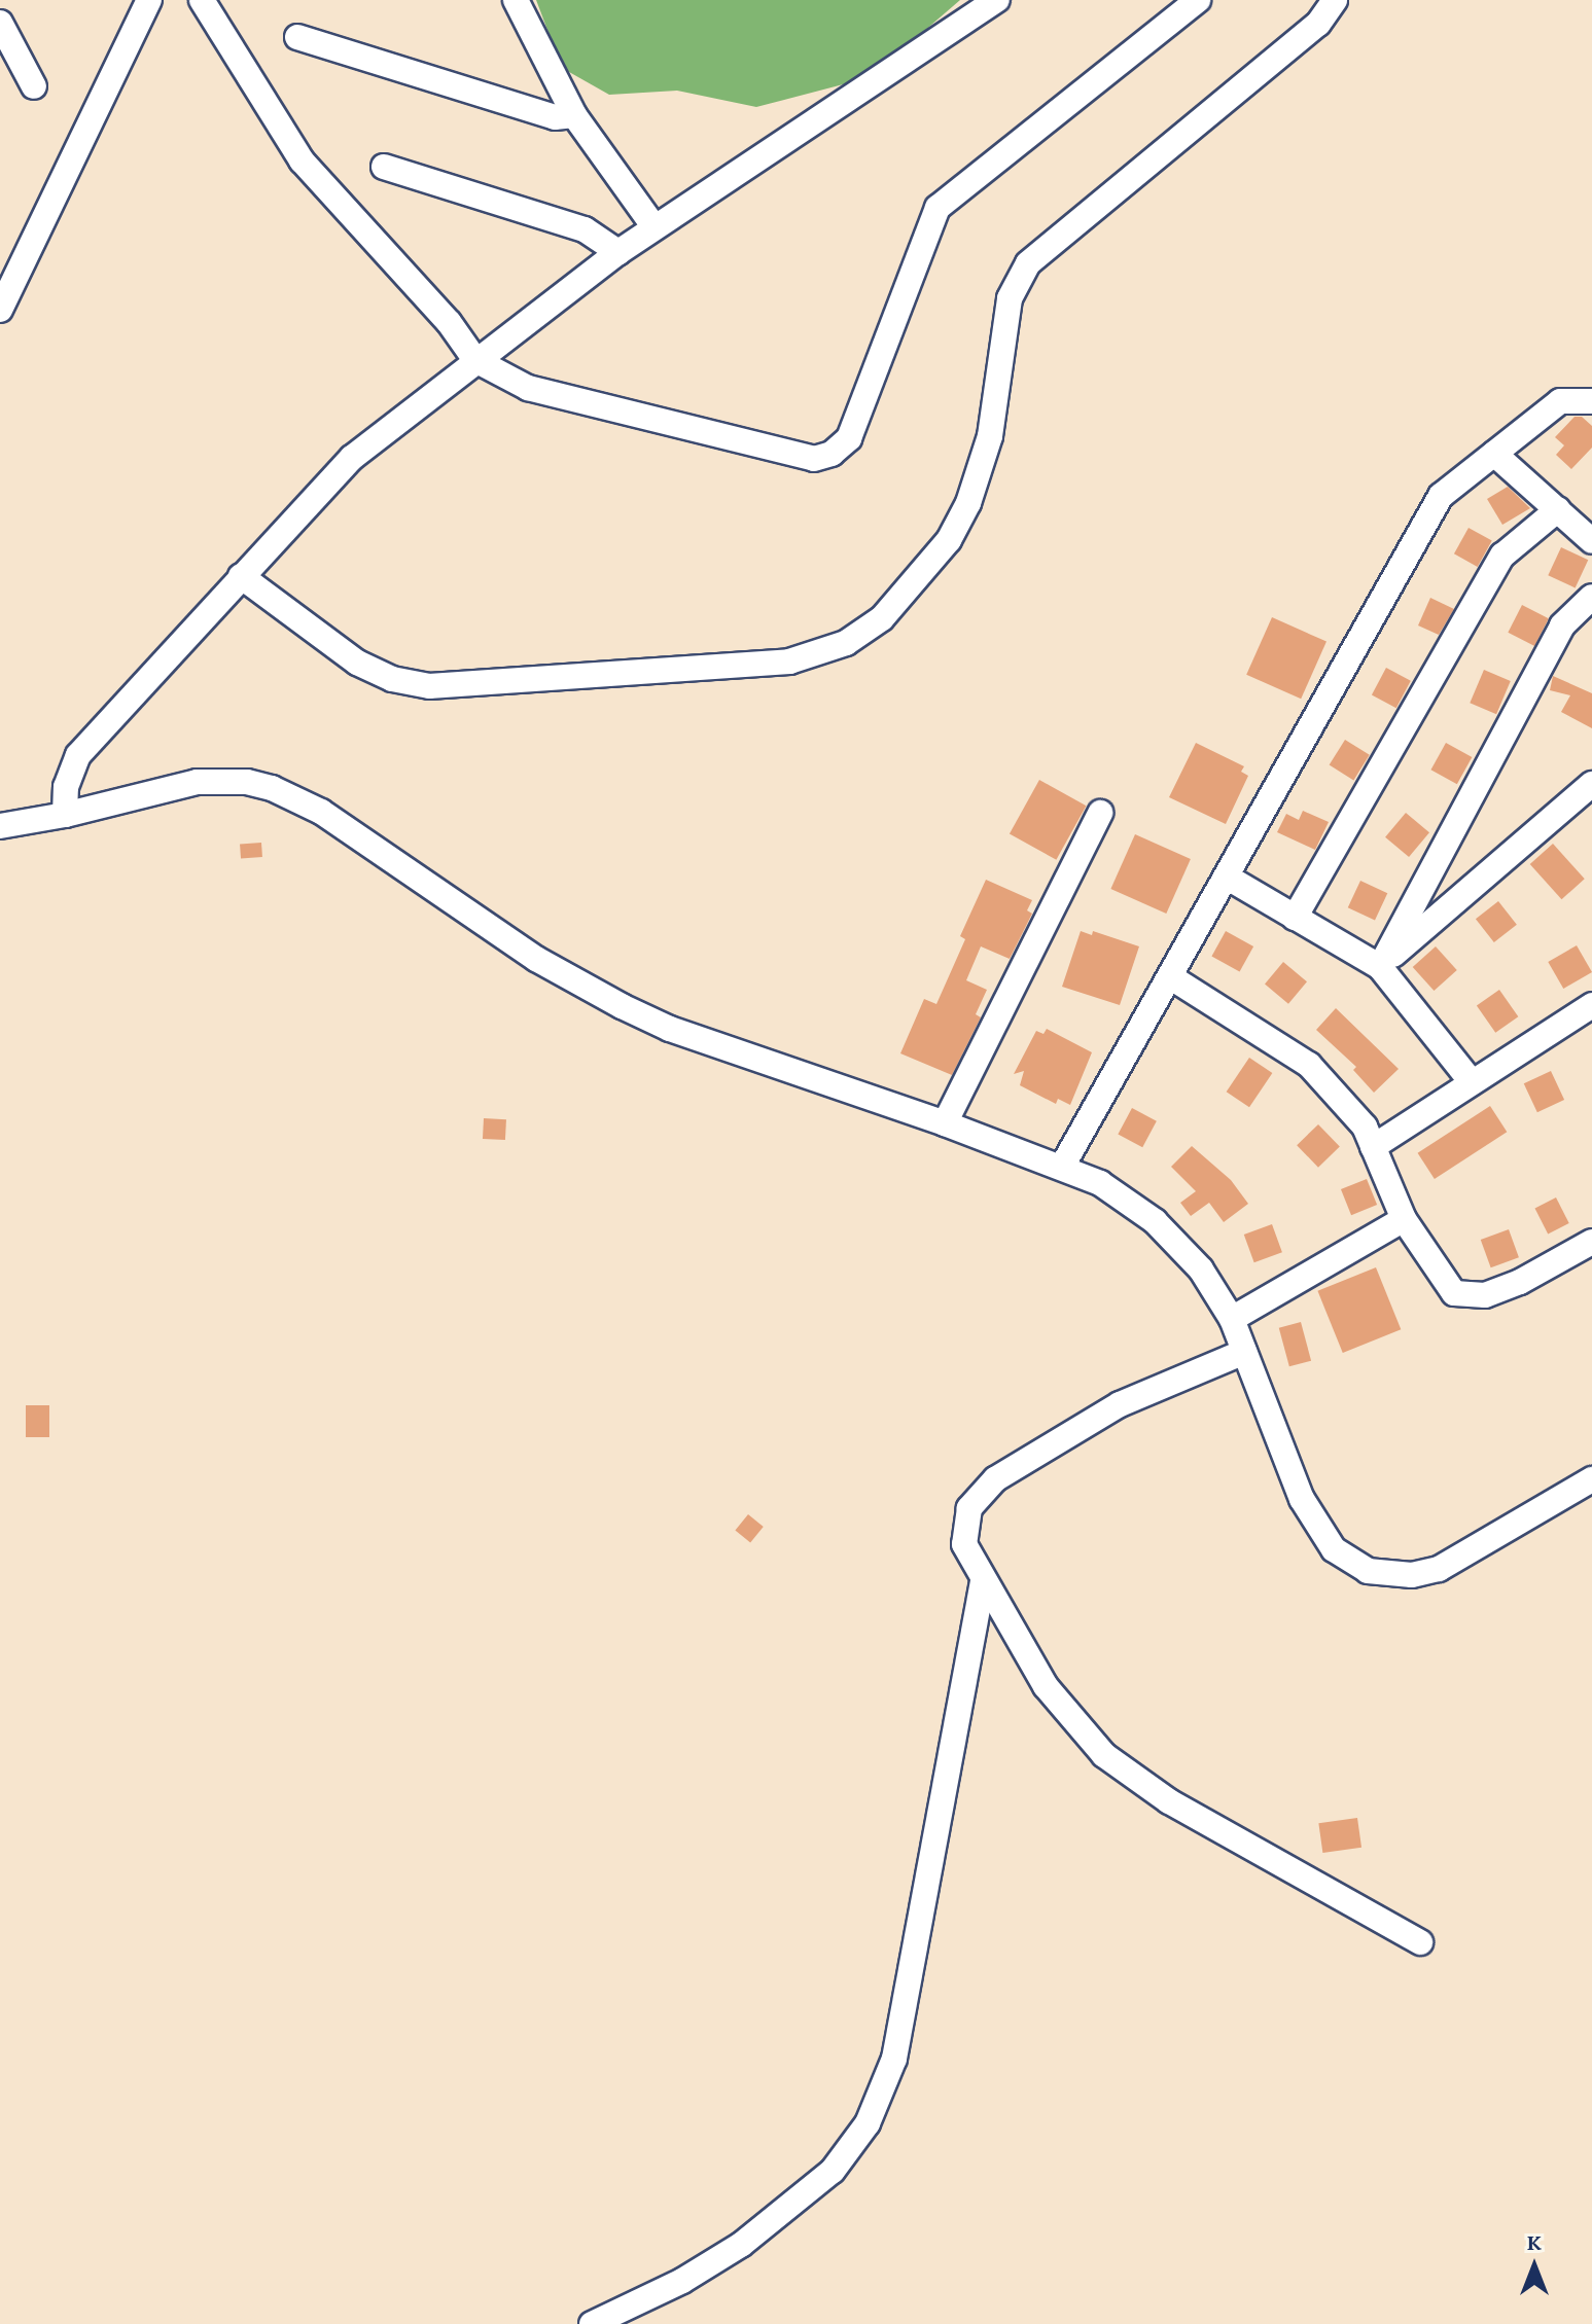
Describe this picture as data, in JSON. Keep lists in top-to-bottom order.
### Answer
{
  "north": "top"
}
